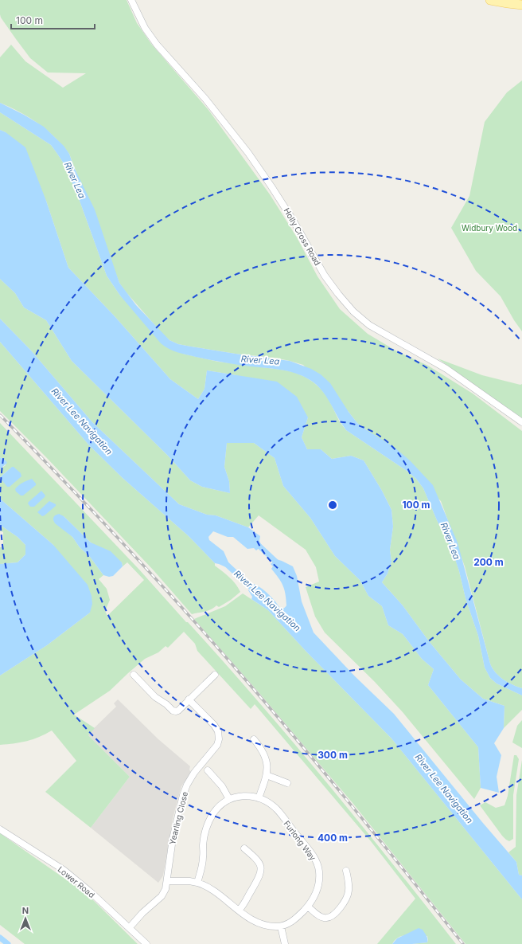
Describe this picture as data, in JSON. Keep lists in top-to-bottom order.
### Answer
{
  "streets": {
    "street": [
      "Holly Cross Road",
      "Yearling Close",
      "Furlong Way",
      "Lower Road"
    ]
  },
  "water": ["River Lea", "River Lee Navigation"],
  "parks": ["Widbury Wood"],
  "scale_bar": "100 m",
  "north": "top",
  "rings": [
    "100 m",
    "200 m",
    "300 m",
    "400 m"
  ]
}
